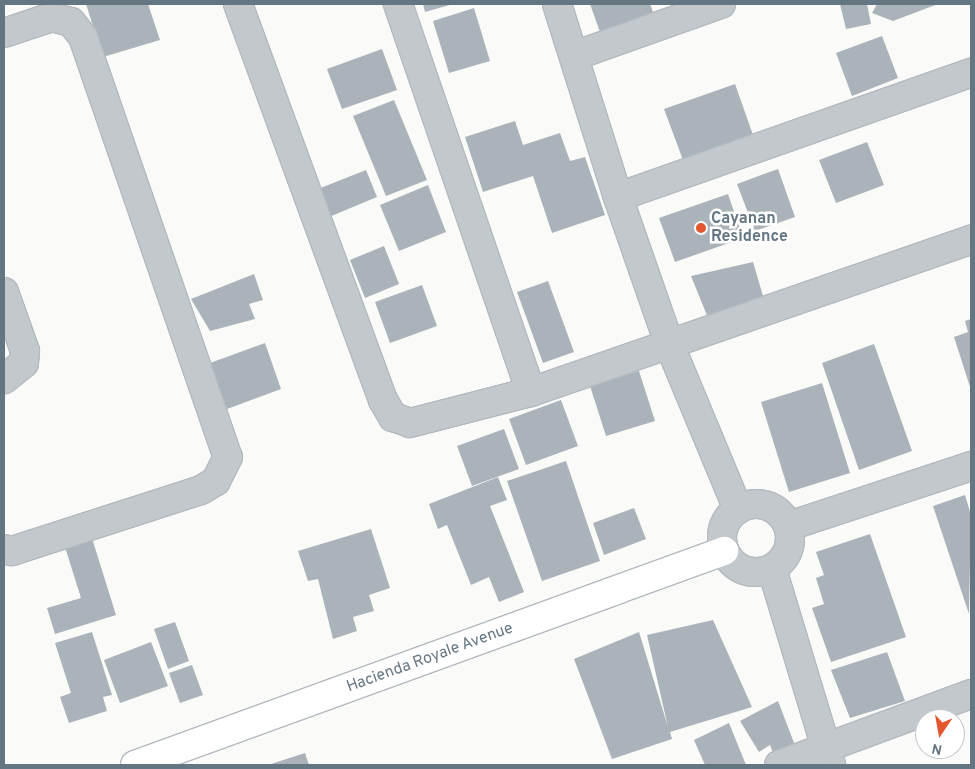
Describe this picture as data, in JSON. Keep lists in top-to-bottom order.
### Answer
{
  "streets": {
    "street": ["Hacienda Royale Avenue"]
  },
  "places": ["Cayanan Residence"],
  "north": "bottom"
}
